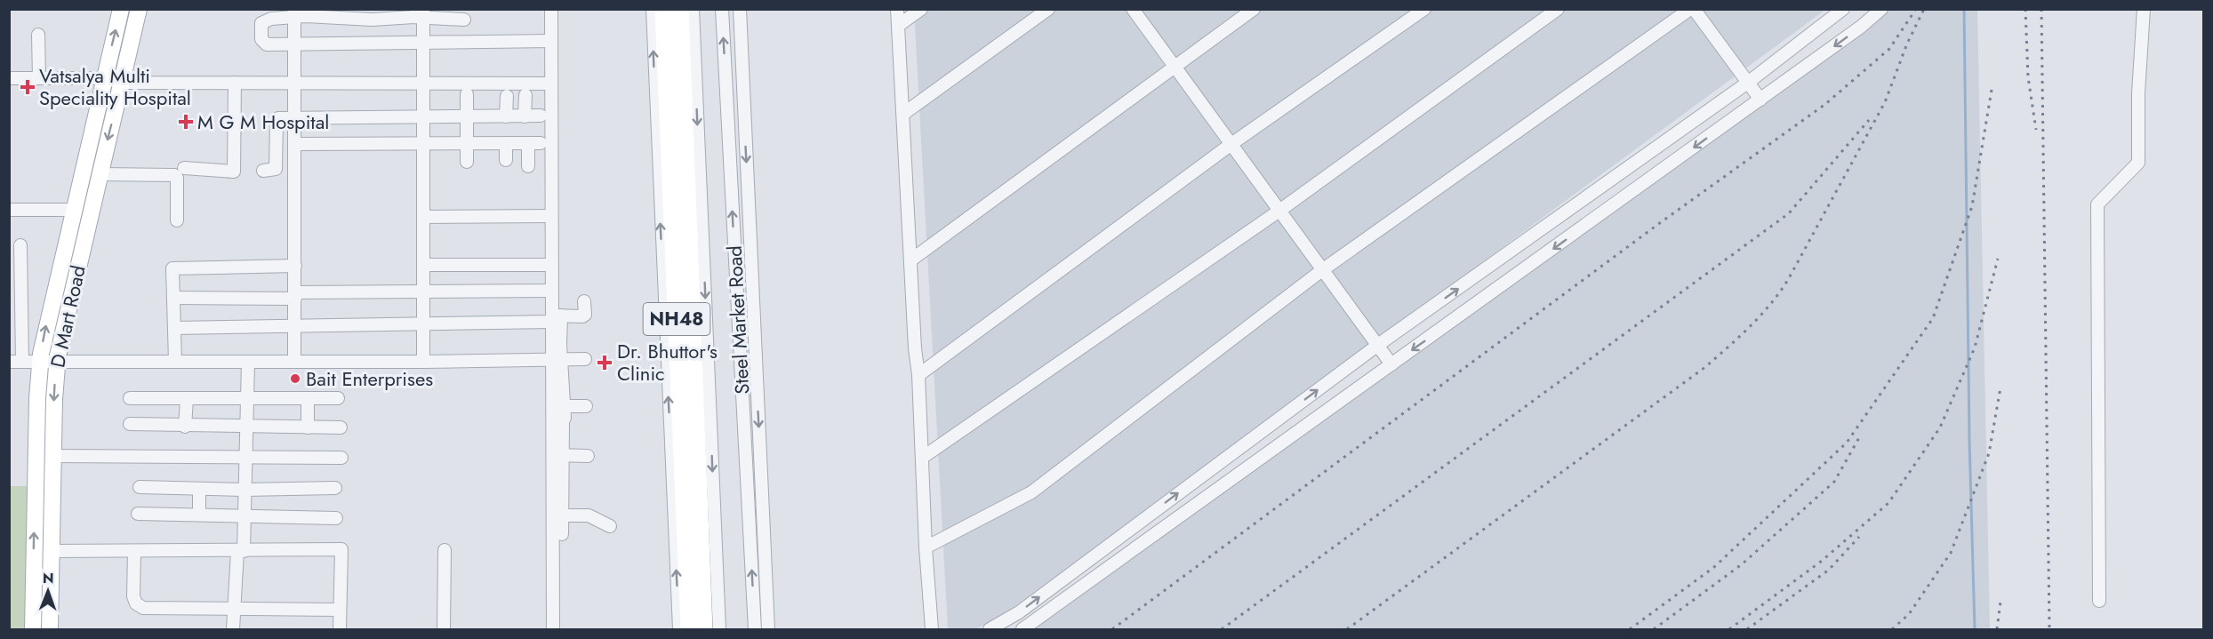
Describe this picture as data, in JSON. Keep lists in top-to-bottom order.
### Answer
{
  "streets": {
    "highway": ["NH48"],
    "main road": ["D Mart Road"],
    "street": ["Steel Market Road"]
  },
  "places": {
    "health": ["Vatsalya Multi Speciality Hospital", "M G M Hospital", "Dr. Bhuttor's Clinic"],
    "other": ["Bait Enterprises"]
  },
  "north": "top"
}
